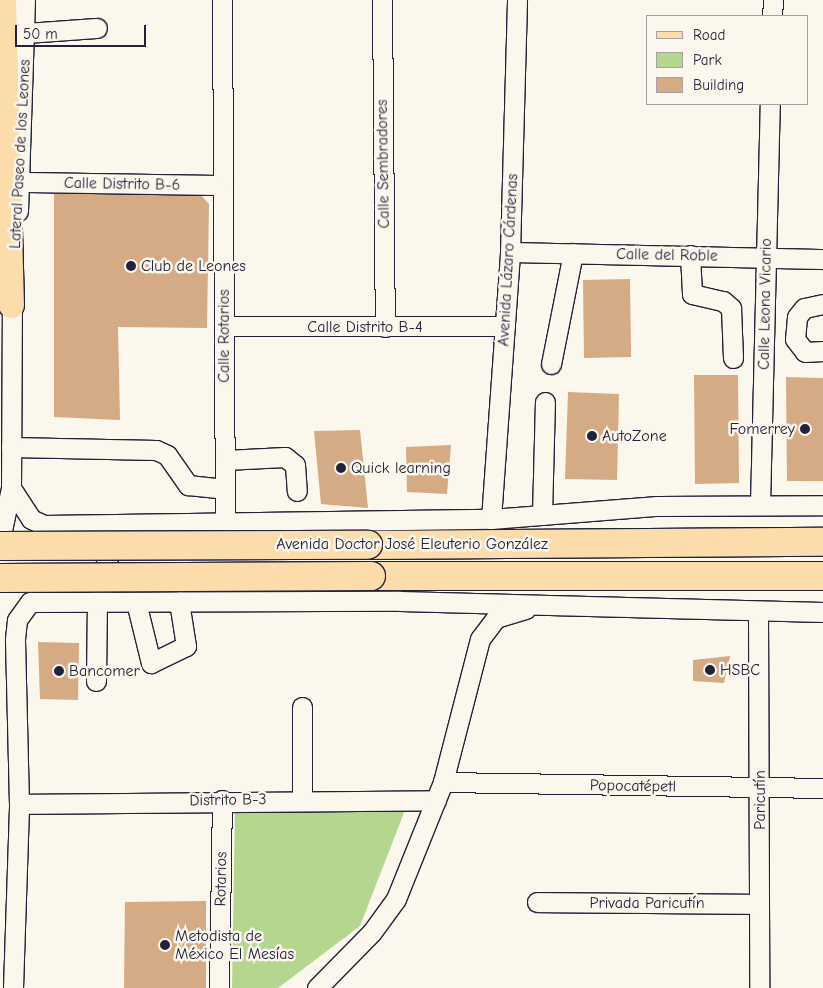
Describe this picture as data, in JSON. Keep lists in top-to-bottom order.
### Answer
{
  "streets": {
    "highway": ["Avenida Doctor José Eleuterio González"],
    "street": [
      "Lateral Paseo de los Leones",
      "Calle Sembradores",
      "Calle Distrito B-6",
      "Calle del Roble",
      "Avenida Lázaro Cárdenas",
      "Calle Leona Vicario",
      "Calle Distrito B-4",
      "Calle Rotarios",
      "Popocatépetl",
      "Distrito B-3",
      "Paricutín",
      "Rotarios",
      "Privada Paricutín"
    ]
  },
  "crossings": [
    ["Lateral Paseo de los Leones", "Calle Distrito B-6"],
    ["Calle Sembradores", "Calle Distrito B-4"],
    ["Calle Distrito B-6", "Calle Rotarios"],
    ["Calle del Roble", "Avenida Lázaro Cárdenas"],
    ["Calle del Roble", "Calle Leona Vicario"],
    ["Avenida Lázaro Cárdenas", "Calle Distrito B-4"],
    ["Calle Distrito B-4", "Calle Rotarios"],
    ["Popocatépetl", "Paricutín"],
    ["Distrito B-3", "Rotarios"],
    ["Paricutín", "Privada Paricutín"]
  ],
  "places": [
    "Club de Leones",
    "Fomerrey",
    "AutoZone",
    "Quick learning",
    "HSBC",
    "Bancomer",
    "Metodista de México El Mesías"
  ],
  "legend": ["Road", "Park", "Building"],
  "scale_bar": "50 m"
}
